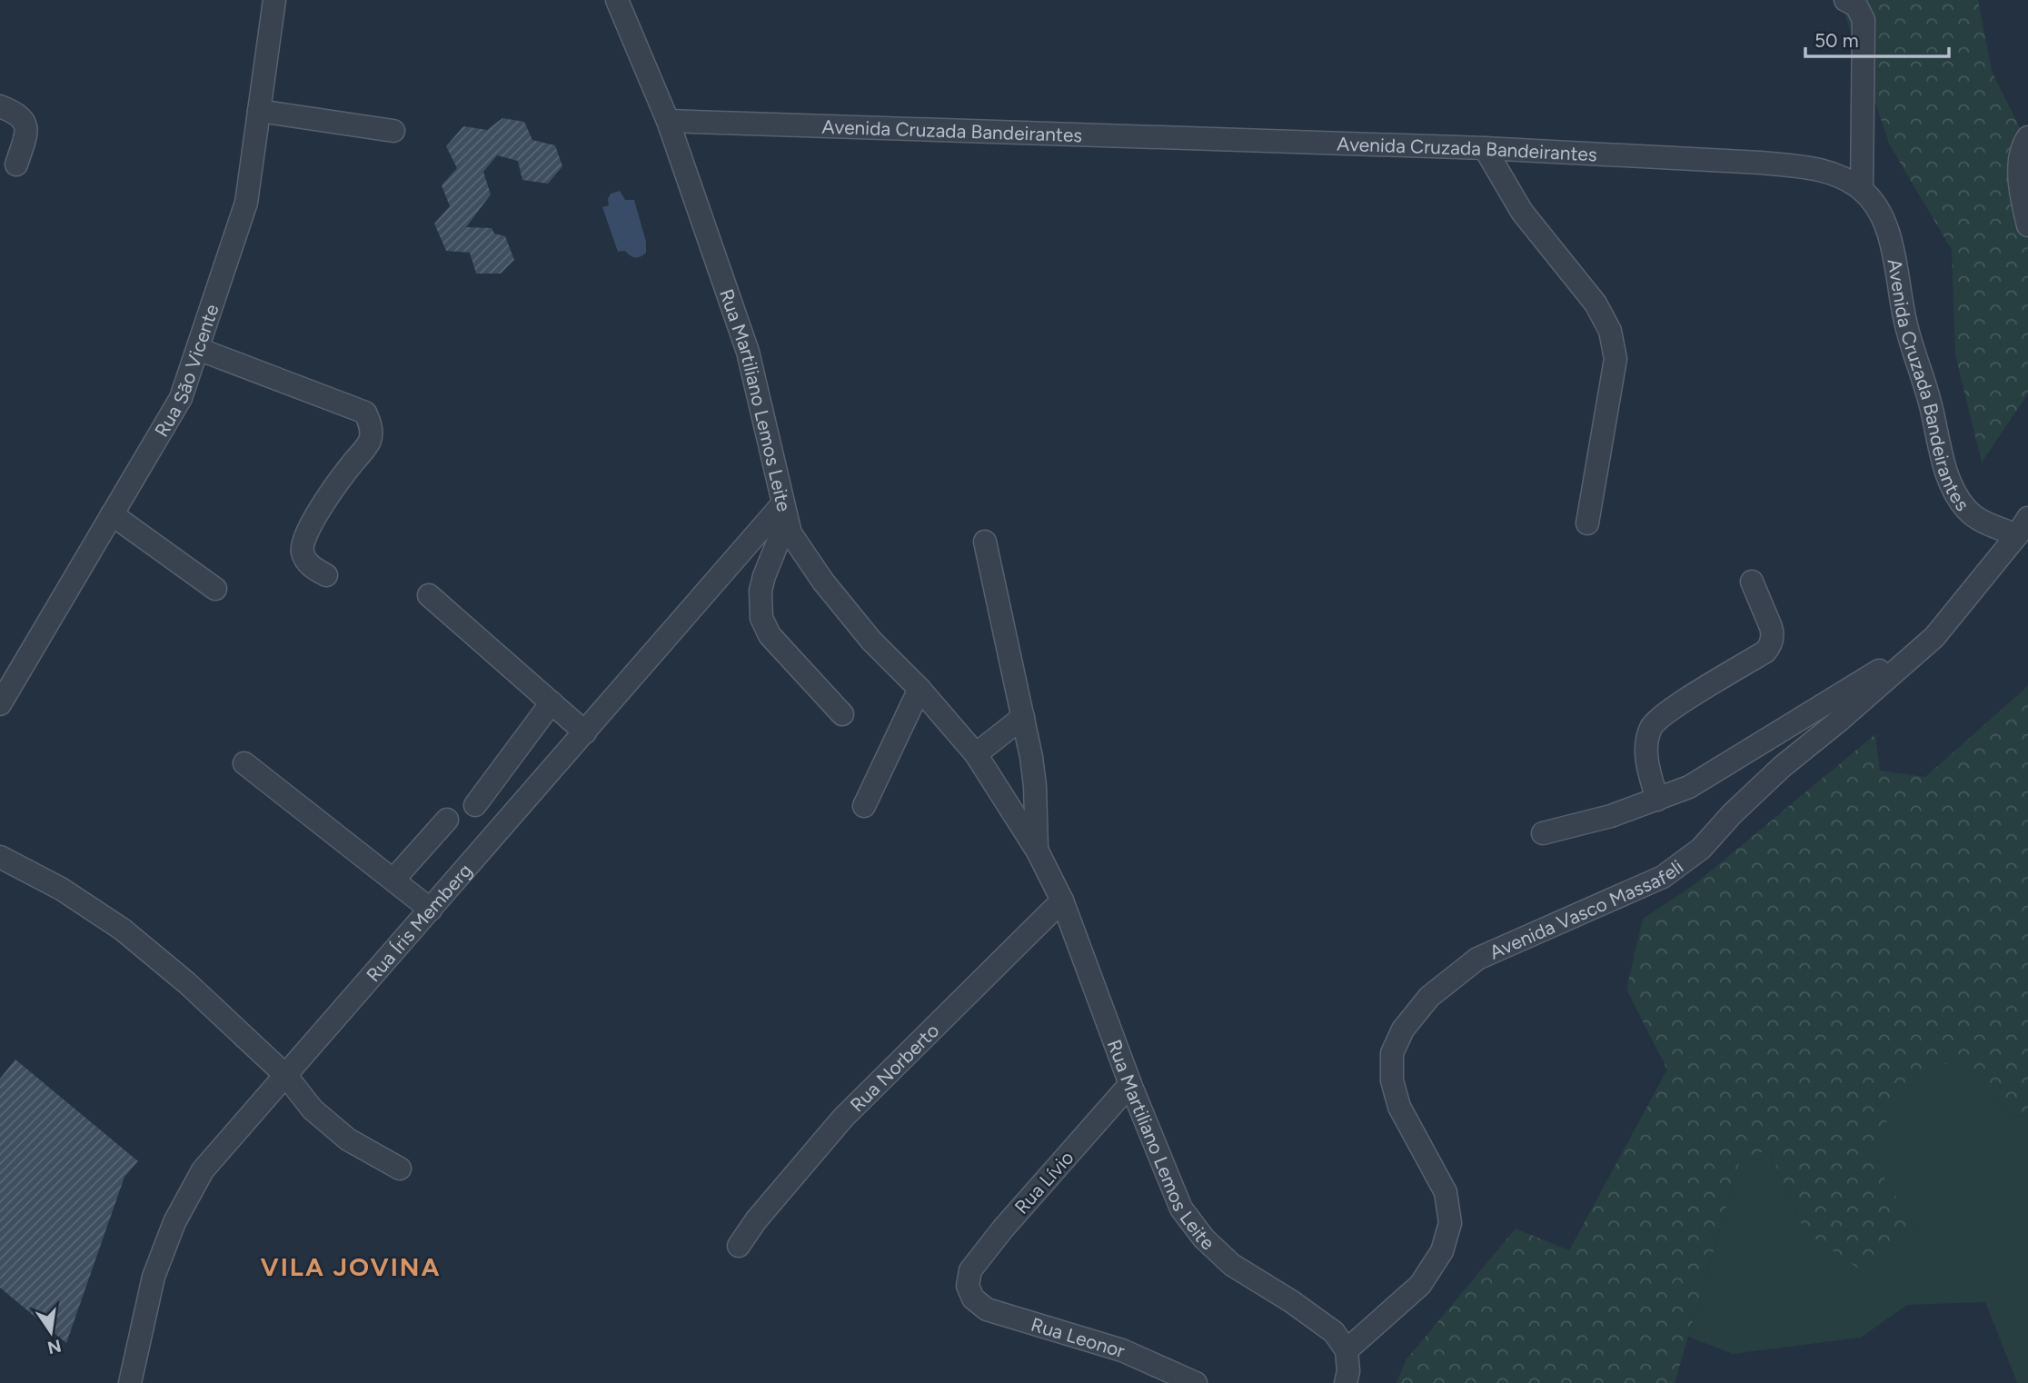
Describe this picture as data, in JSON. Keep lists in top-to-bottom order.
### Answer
{
  "streets": {
    "street": [
      "Avenida Cruzada Bandeirantes",
      "Rua São Vicente",
      "Rua Martiliano Lemos Leite",
      "Avenida Vasco Massafeli",
      "Rua Íris Memberg",
      "Rua Norberto",
      "Rua Lívio",
      "Rua Leonor"
    ]
  },
  "crossings": [
    ["Avenida Cruzada Bandeirantes", "Rua Martiliano Lemos Leite"],
    ["Avenida Cruzada Bandeirantes", "Avenida Vasco Massafeli"],
    ["Rua Martiliano Lemos Leite", "Avenida Vasco Massafeli"],
    ["Rua Martiliano Lemos Leite", "Rua Íris Memberg"],
    ["Rua Martiliano Lemos Leite", "Rua Norberto"],
    ["Rua Martiliano Lemos Leite", "Rua Lívio"],
    ["Rua Lívio", "Rua Leonor"]
  ],
  "districts": ["VILA JOVINA"],
  "scale_bar": "50 m",
  "north": "bottom"
}
